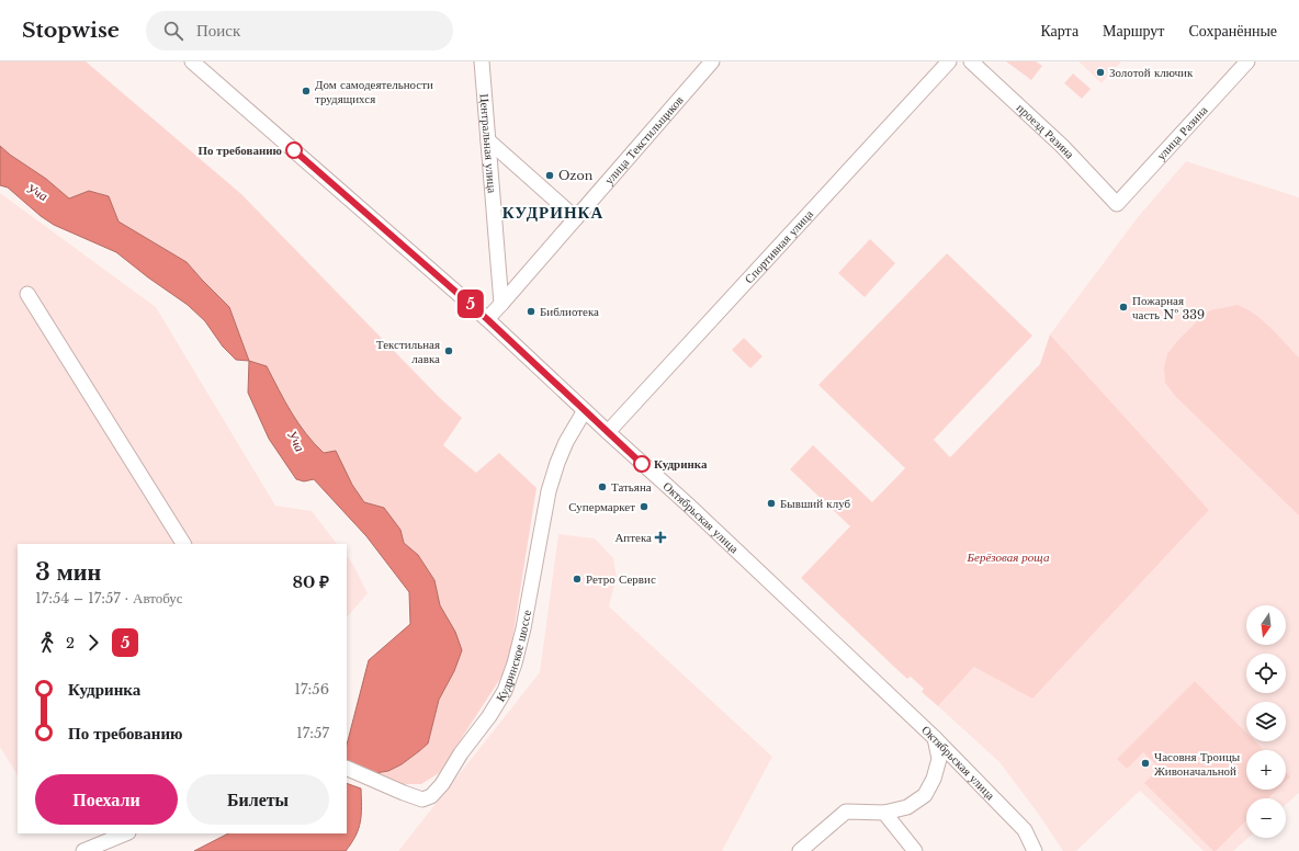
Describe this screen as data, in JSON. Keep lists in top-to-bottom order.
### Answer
{
  "streets": {
    "street": [
      "проезд Разина",
      "улица Разина",
      "улица Текстильщиков",
      "Центральная улица",
      "Спортивная улица",
      "Октябрьская улица",
      "Кудринское шоссе"
    ]
  },
  "crossings": [
    ["проезд Разина", "улица Разина"],
    ["улица Текстильщиков", "Центральная улица"],
    ["улица Текстильщиков", "Октябрьская улица"],
    ["Спортивная улица", "Октябрьская улица"],
    ["Октябрьская улица", "Кудринское шоссе"]
  ],
  "districts": ["КУДРИНКА"],
  "water": ["Уча"],
  "parks": ["Берёзовая роща"],
  "places": {
    "other": [
      "Золотой ключик",
      "Дом самодеятельности трудящихся",
      "По требованию",
      "Ozon",
      "Пожарная часть № 339",
      "Библиотека",
      "Текстильная лавка",
      "Кудринка",
      "Татьяна",
      "Бывший клуб",
      "Супермаркет",
      "Ретро Сервис",
      "Часовня Троицы Живоначальной"
    ],
    "health": ["Аптека"]
  },
  "lines": ["bus line 5"],
  "north": "bottom",
  "page": {
    "header": "Stopwise",
    "search": "Поиск",
    "nav": ["Карта", "Маршрут", "Сохранённые"],
    "on_map": "5",
    "heading": ["3 мин", "17:54 – 17:57 · Автобус", "80 ₽"],
    "map_buttons": ["+", "−"],
    "legs": ["2", "5"],
    "list": [
      {
        "name": "Кудринка",
        "value": "17:56"
      },
      {
        "name": "По требованию",
        "value": "17:57"
      }
    ],
    "buttons": ["Поехали", "Билеты"]
  }
}
